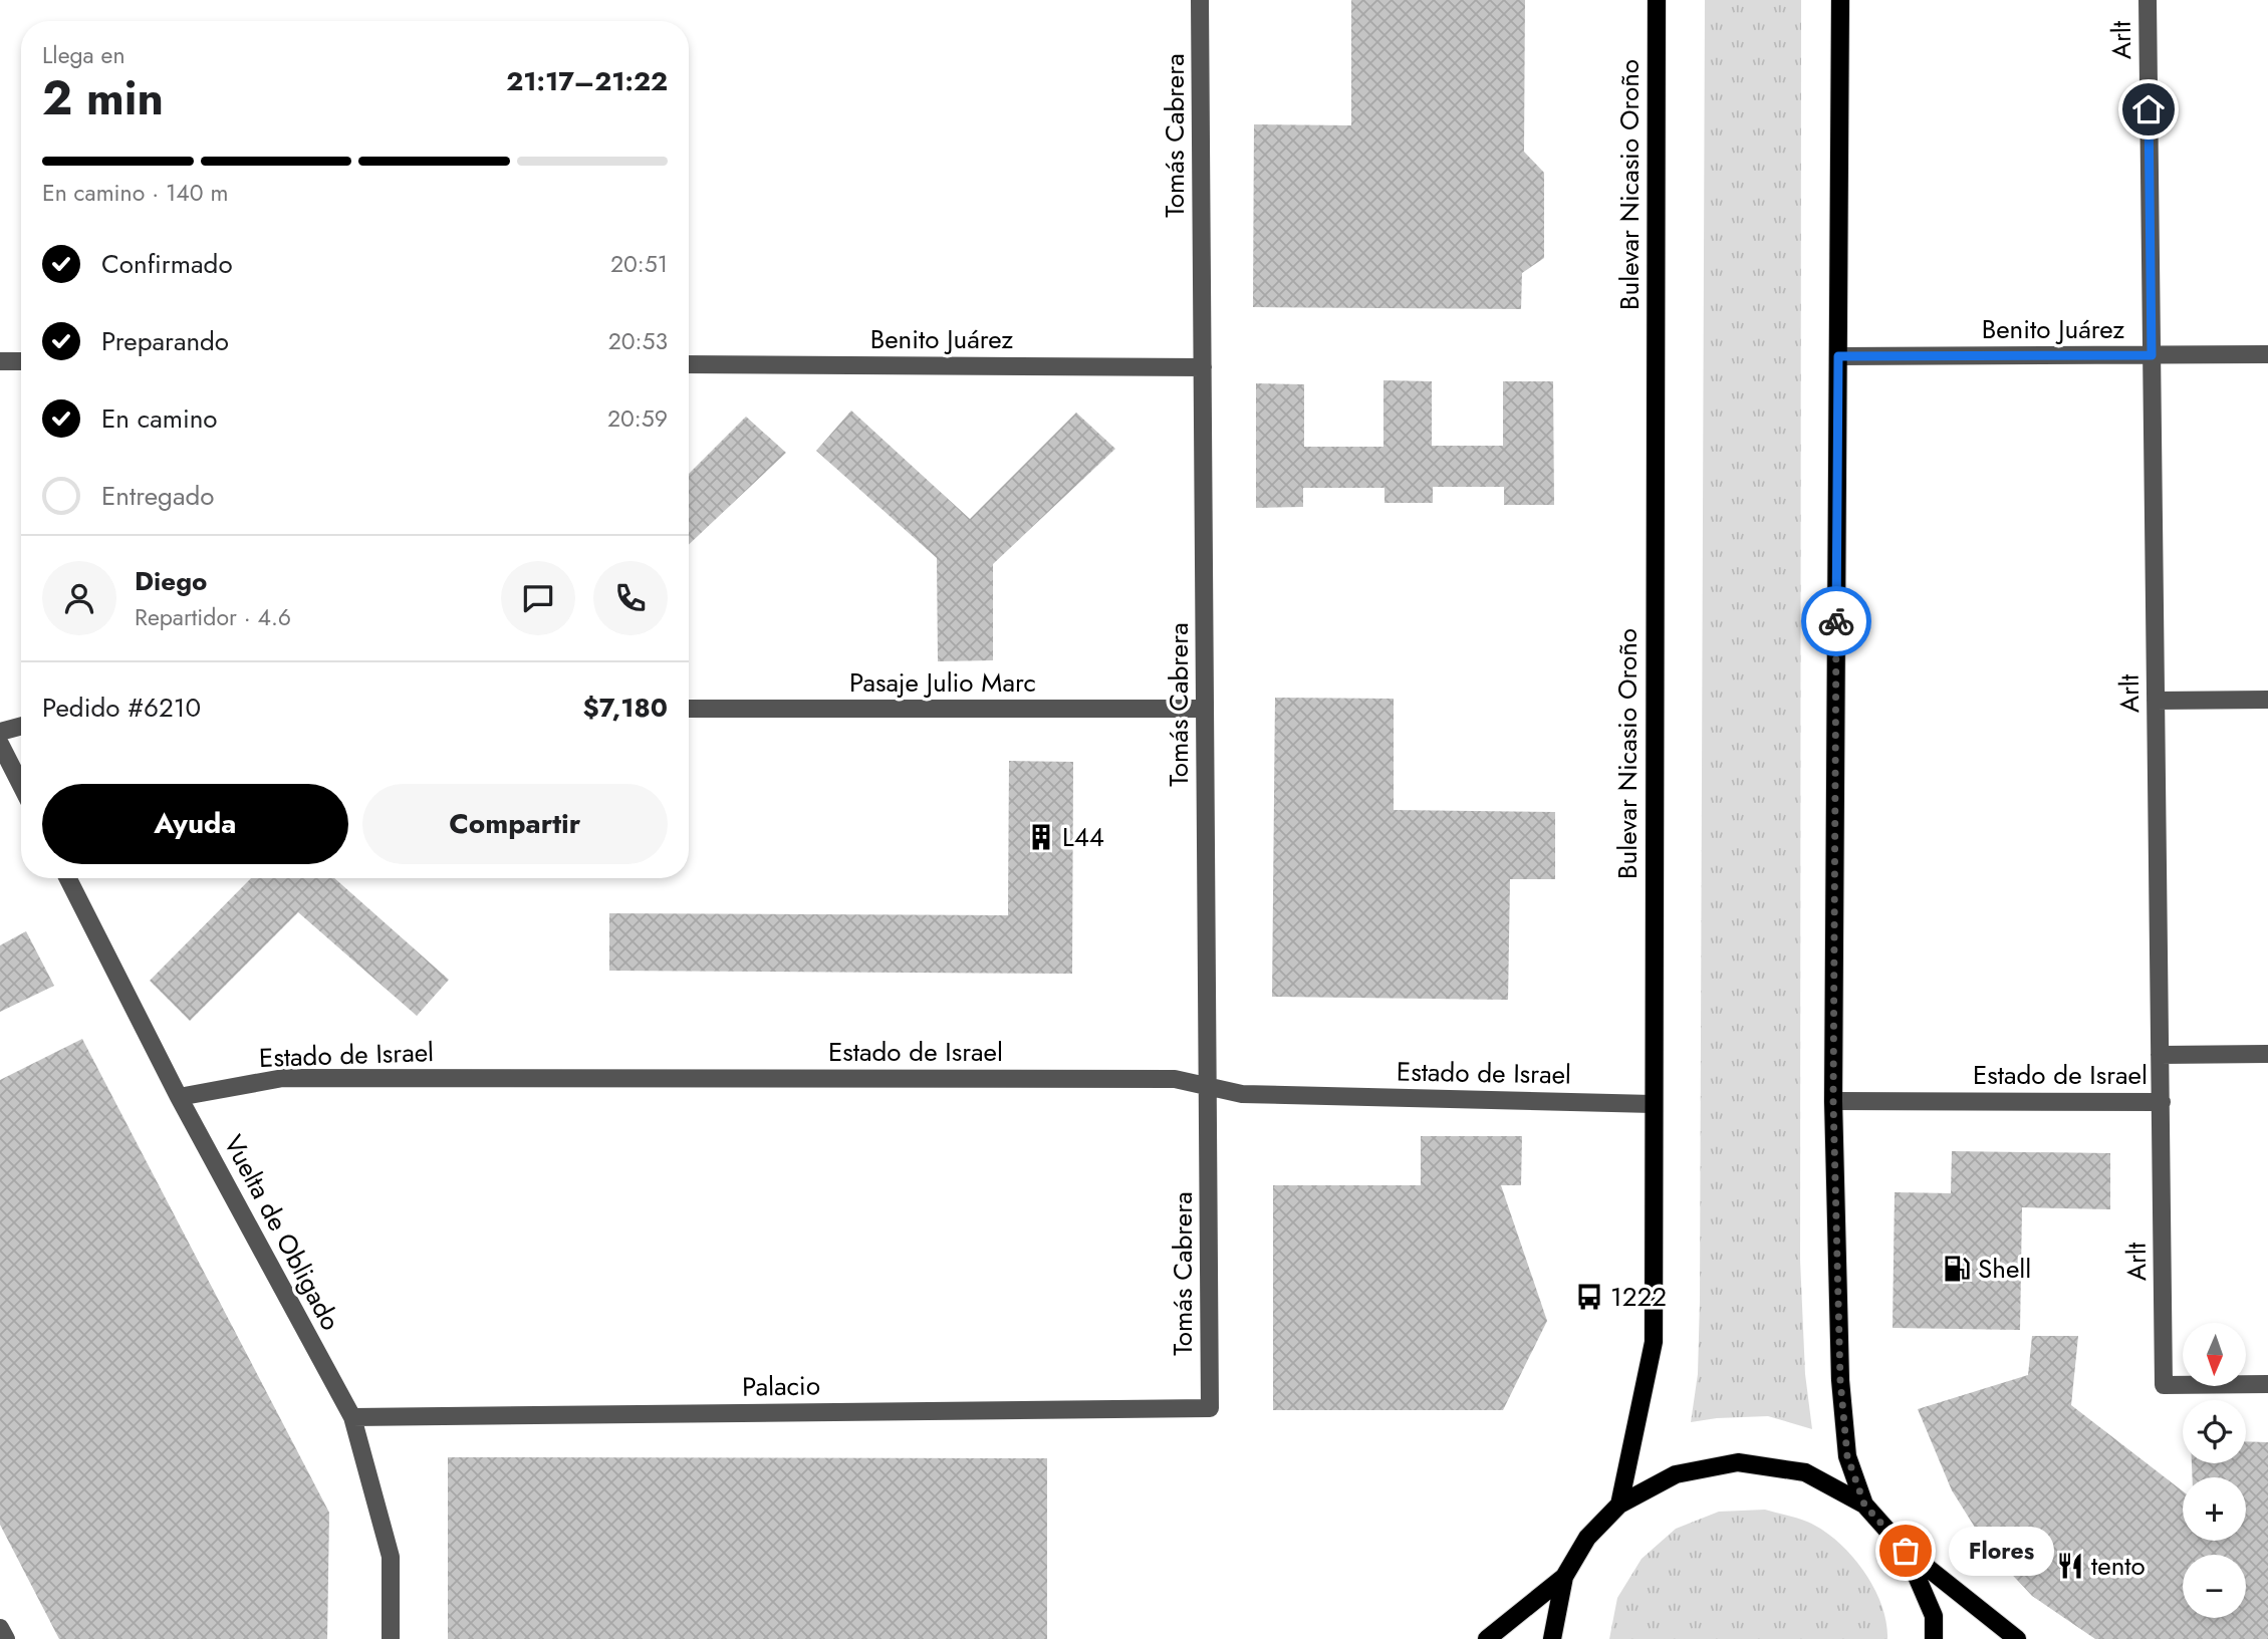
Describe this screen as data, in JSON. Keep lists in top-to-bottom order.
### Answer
{
  "streets": {
    "main road": ["Bulevar Nicasio Oroño"],
    "street": [
      "Arlt",
      "Tomás Cabrera",
      "Benito Juárez",
      "Pasaje Julio Marc",
      "Estado de Israel",
      "Vuelta de Obligado",
      "Palacio"
    ]
  },
  "crossings": [
    ["Arlt", "Benito Juárez"],
    ["Arlt", "Estado de Israel"],
    ["Tomás Cabrera", "Benito Juárez"],
    ["Tomás Cabrera", "Pasaje Julio Marc"],
    ["Tomás Cabrera", "Estado de Israel"],
    ["Tomás Cabrera", "Palacio"],
    ["Bulevar Nicasio Oroño", "Estado de Israel"],
    ["Estado de Israel", "Vuelta de Obligado"],
    ["Vuelta de Obligado", "Palacio"]
  ],
  "places": {
    "building": ["L44"],
    "fuel station": ["Shell"],
    "bus stop": ["1222"],
    "other": ["Flores"],
    "restaurant": ["tento"]
  },
  "north": "bottom",
  "page": {
    "heading": ["2 min", "Llega en", "21:17–21:22"],
    "panel": [
      "Diego",
      "Repartidor · 4.6",
      "Pedido #6210",
      "$7,180"
    ],
    "bar": "En camino · 140 m",
    "list": [
      ["Confirmado", "20:51"],
      ["Preparando", "20:53"],
      ["En camino", "20:59"],
      "Entregado"
    ],
    "buttons": ["Ayuda", "Compartir"],
    "map_buttons": ["+", "−"],
    "bubble": "Flores"
  }
}
